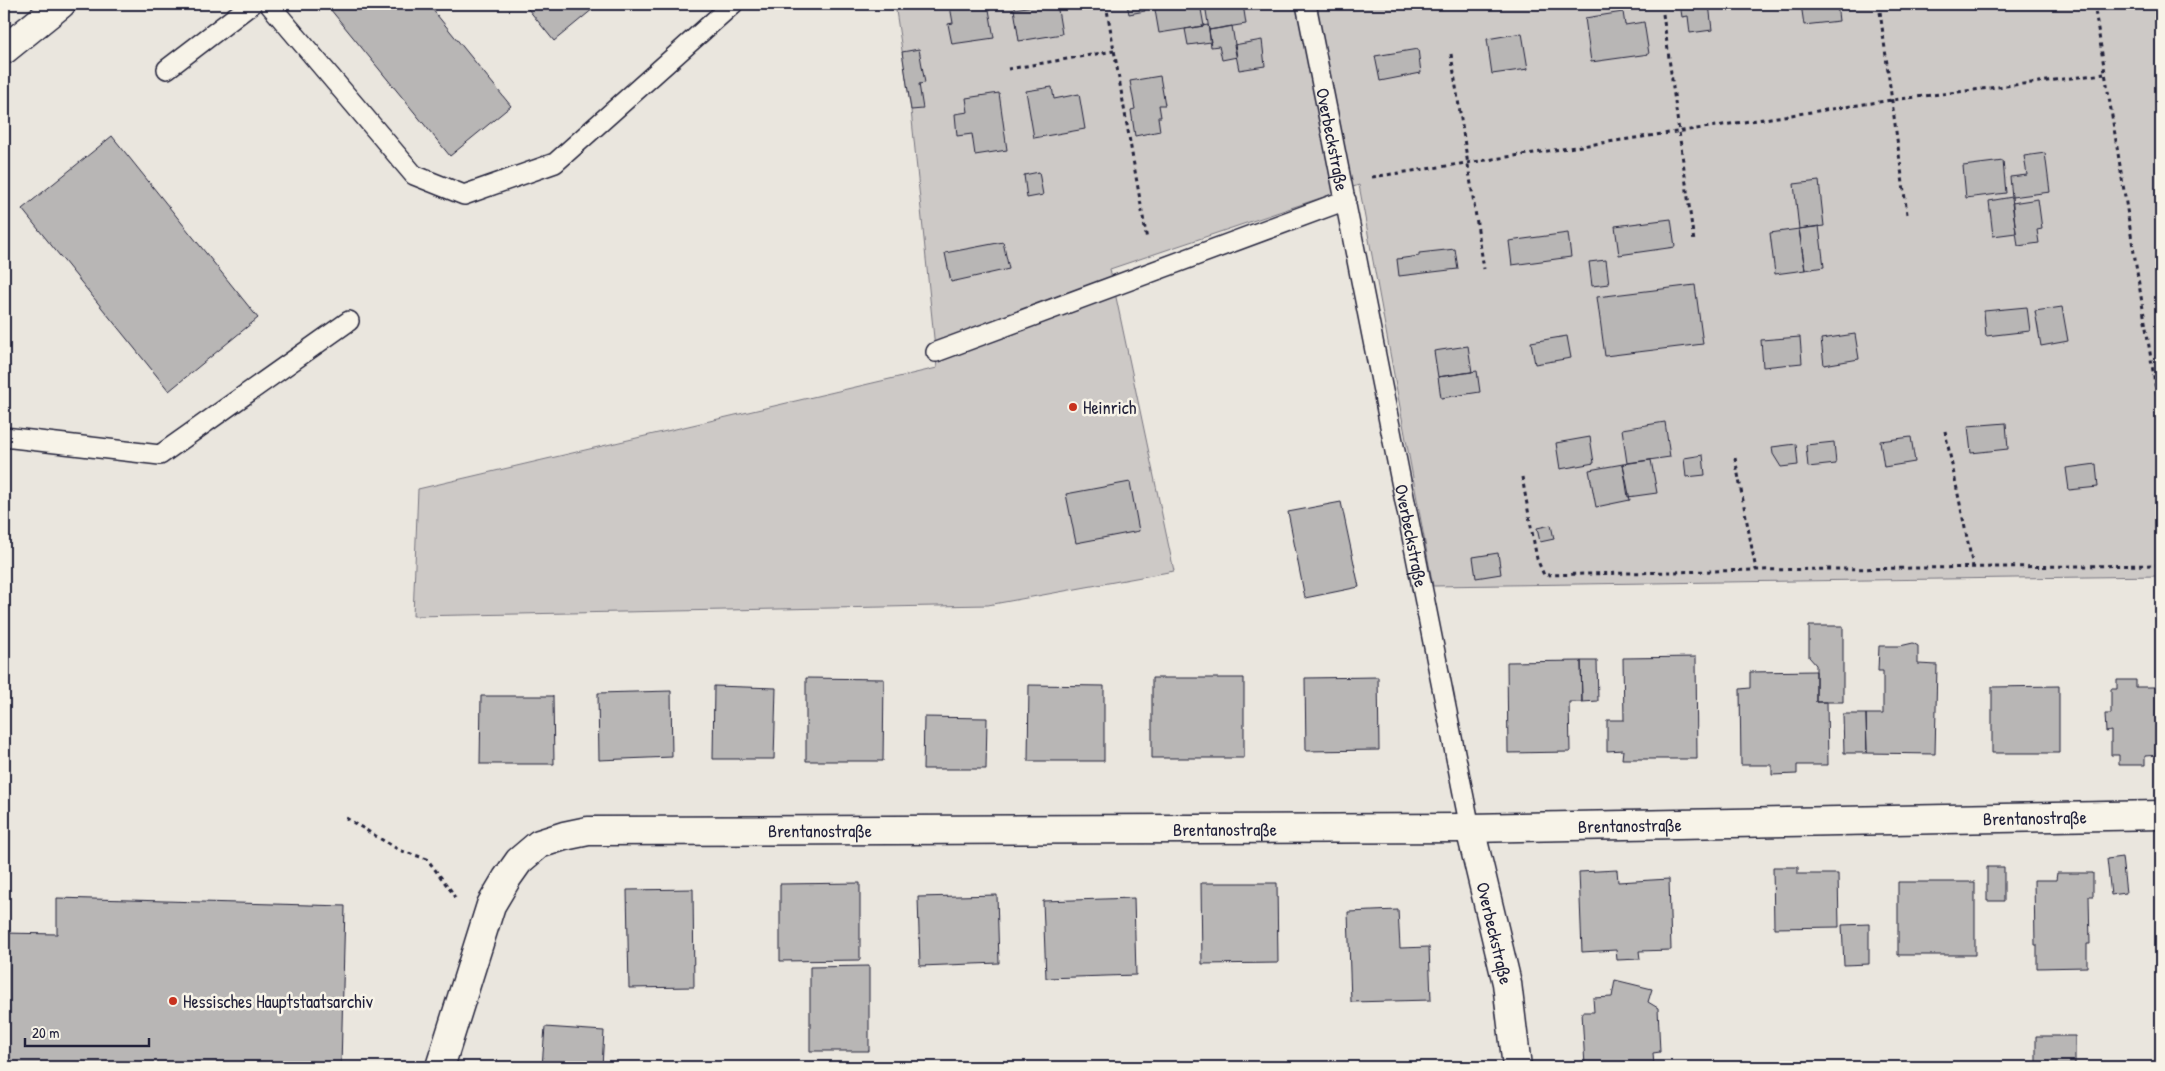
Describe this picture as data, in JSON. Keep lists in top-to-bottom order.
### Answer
{
  "streets": {
    "street": ["Overbeckstraße", "Brentanostraße"]
  },
  "crossings": [
    ["Overbeckstraße", "Brentanostraße"]
  ],
  "places": ["Heinrich", "Hessisches Hauptstaatsarchiv"],
  "scale_bar": "20 m"
}
